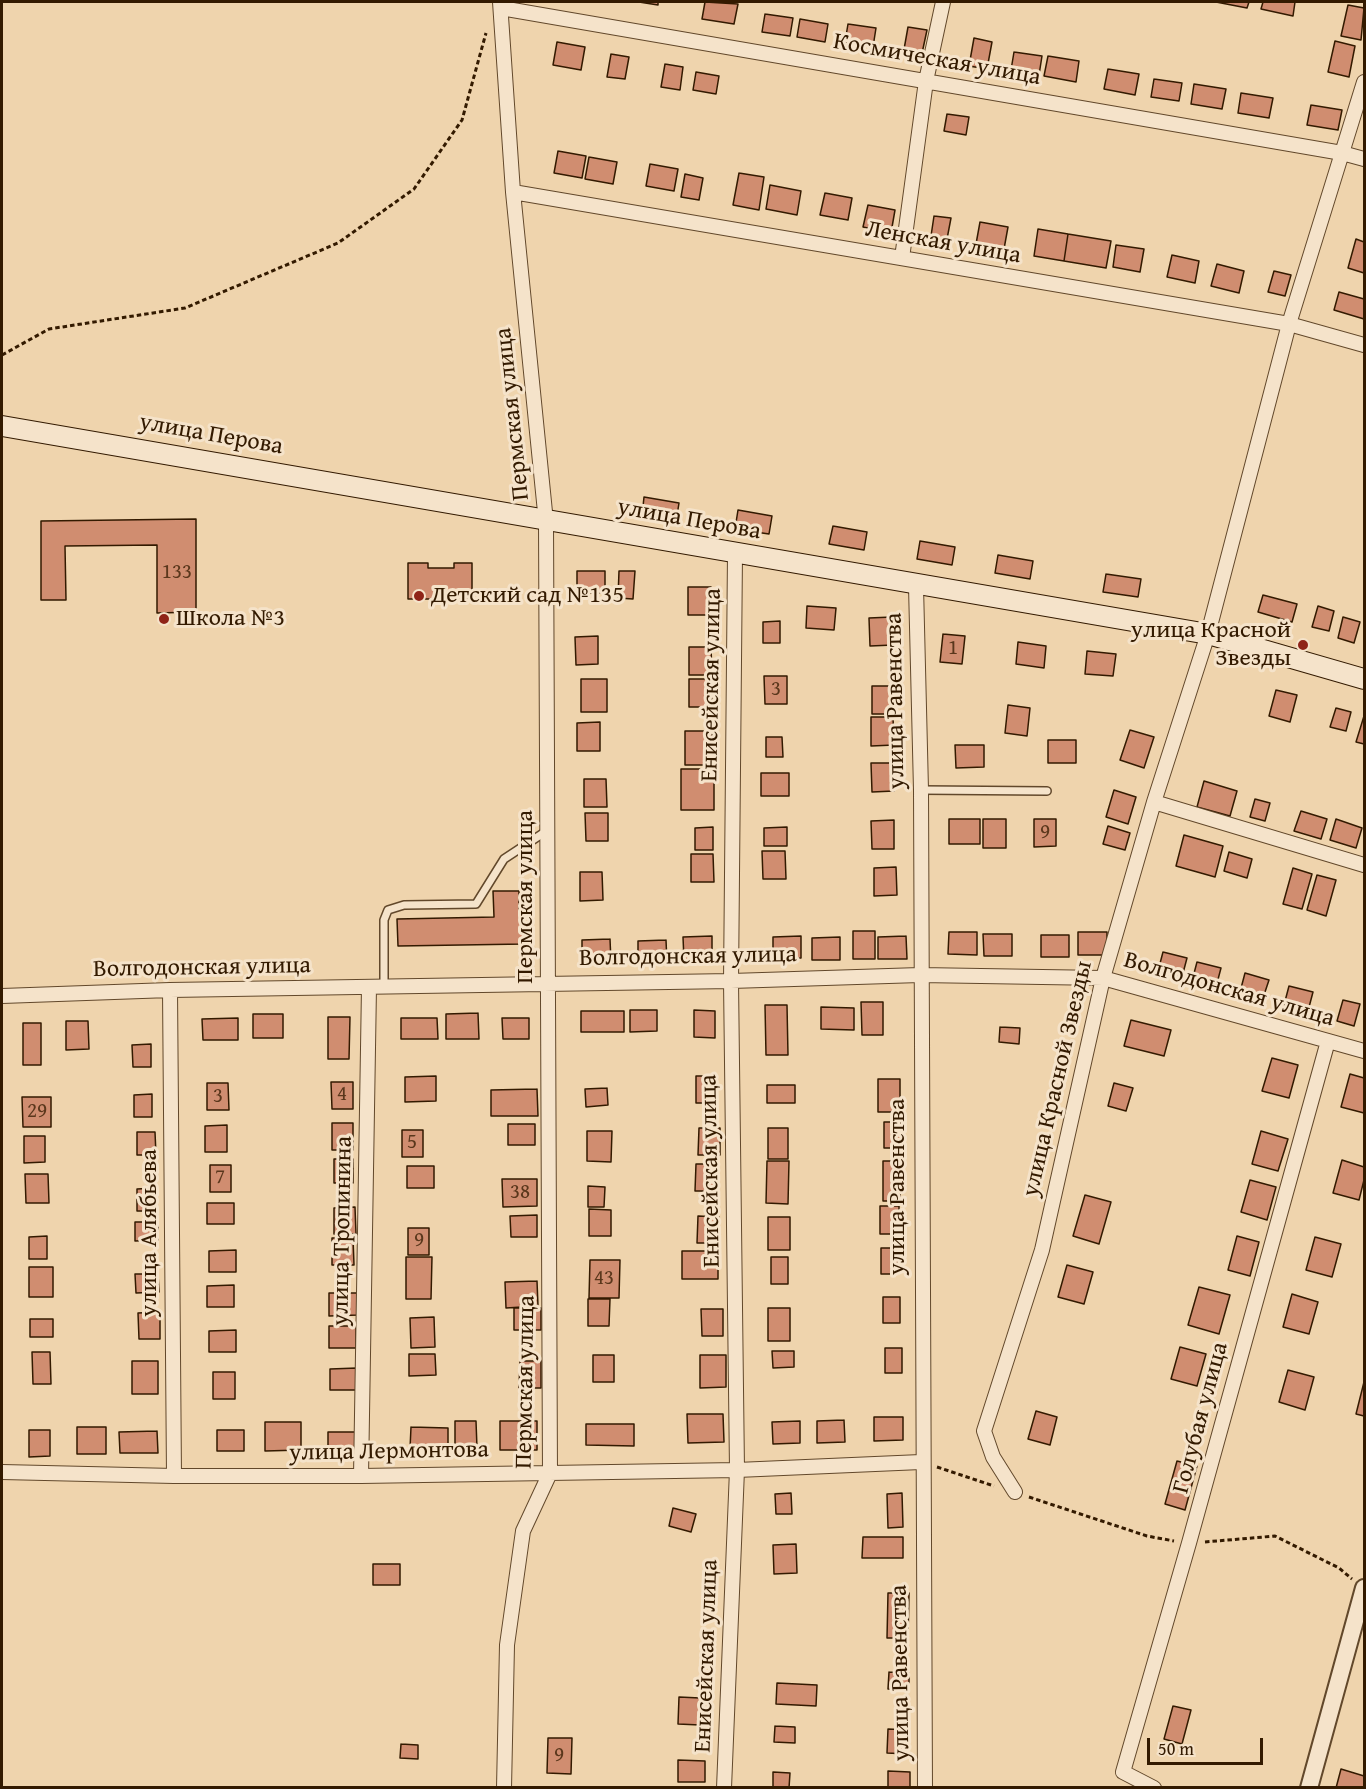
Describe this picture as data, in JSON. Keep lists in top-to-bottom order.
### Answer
{
  "streets": {
    "main road": ["улица Перова"],
    "street": [
      "Космическая улица",
      "Ленская улица",
      "Пермская улица",
      "Енисейская улица",
      "улица Равенства",
      "Волгодонская улица",
      "улица Красной Звезды",
      "улица Тропинина",
      "улица Алябьева",
      "Голубая улица",
      "улица Лермонтова"
    ]
  },
  "crossings": [
    ["Космическая улица", "Пермская улица"],
    ["Космическая улица", "улица Красной Звезды"],
    ["Ленская улица", "Пермская улица"],
    ["Ленская улица", "улица Красной Звезды"],
    ["Пермская улица", "улица Перова"],
    ["Пермская улица", "Волгодонская улица"],
    ["Пермская улица", "улица Лермонтова"],
    ["улица Перова", "Енисейская улица"],
    ["улица Перова", "улица Равенства"],
    ["улица Перова", "улица Красной Звезды"],
    ["Енисейская улица", "Волгодонская улица"],
    ["Енисейская улица", "улица Лермонтова"],
    ["улица Равенства", "Волгодонская улица"],
    ["улица Равенства", "улица Лермонтова"],
    ["Волгодонская улица", "улица Красной Звезды"],
    ["Волгодонская улица", "улица Тропинина"],
    ["Волгодонская улица", "улица Алябьева"],
    ["Волгодонская улица", "Голубая улица"],
    ["улица Тропинина", "улица Лермонтова"],
    ["улица Алябьева", "улица Лермонтова"]
  ],
  "places": ["Детский сад №135", "Школа №3", "улица Красной Звезды"],
  "house_numbers": [
    "133",
    "1",
    "3",
    "9",
    "4",
    "3",
    "29",
    "5",
    "7",
    "38",
    "9",
    "43",
    "9"
  ],
  "scale_bar": "50 m"
}
